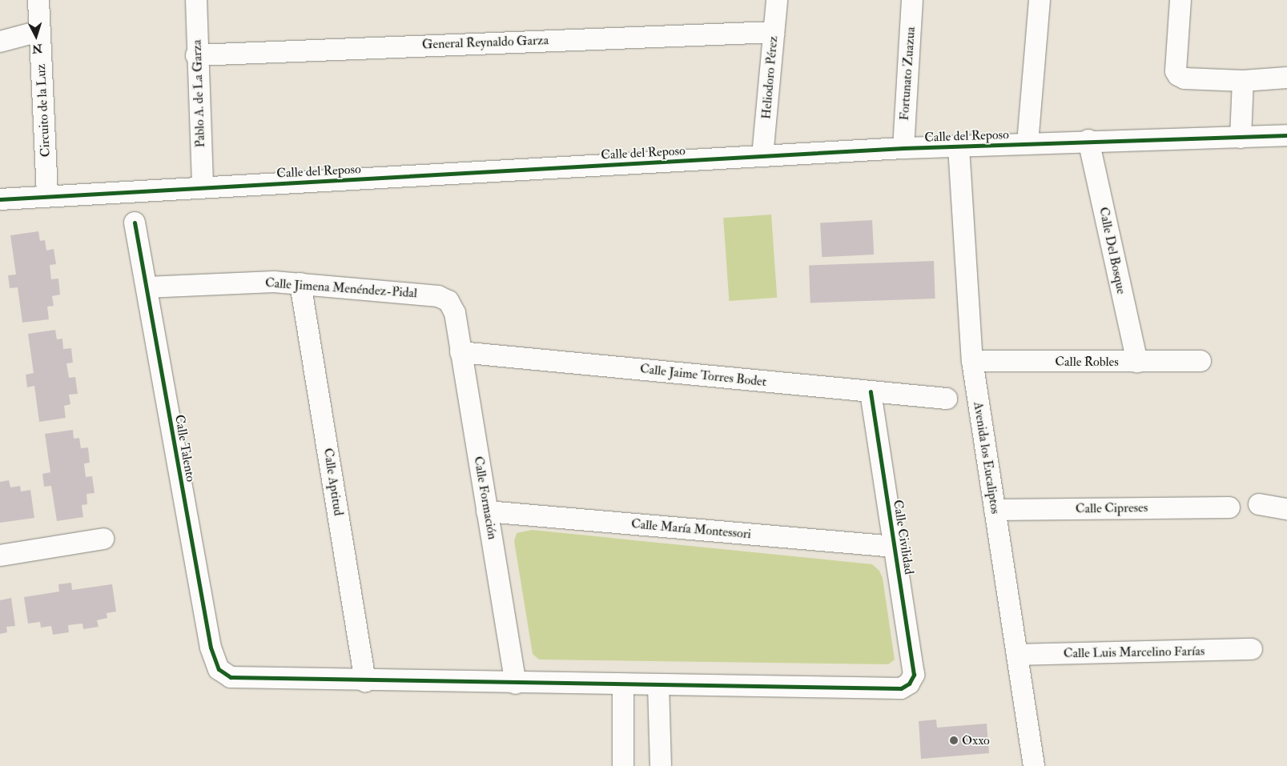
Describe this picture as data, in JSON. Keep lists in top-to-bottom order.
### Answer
{
  "streets": {
    "street": [
      "General Reynaldo Garza",
      "Fortunato Zuazua",
      "Heliodoro Pérez",
      "Pablo A. de La Garza",
      "Circuito de la Luz",
      "Calle del Reposo",
      "Calle Del Bosque",
      "Calle Jimena Menéndez-Pidal",
      "Calle Robles",
      "Calle Jaime Torres Bodet",
      "Calle Talento",
      "Avenida los Eucaliptos",
      "Calle Aptitud",
      "Calle Formación",
      "Calle Cipreses",
      "Calle María Montessori",
      "Calle Civilidad",
      "Calle Luis Marcelino Farías"
    ]
  },
  "crossings": [
    ["General Reynaldo Garza", "Heliodoro Pérez"],
    ["General Reynaldo Garza", "Pablo A. de La Garza"],
    ["Fortunato Zuazua", "Calle del Reposo"],
    ["Heliodoro Pérez", "Calle del Reposo"],
    ["Pablo A. de La Garza", "Calle del Reposo"],
    ["Circuito de la Luz", "Calle del Reposo"],
    ["Calle del Reposo", "Calle Del Bosque"],
    ["Calle del Reposo", "Avenida los Eucaliptos"],
    ["Calle Del Bosque", "Calle Robles"],
    ["Calle Jimena Menéndez-Pidal", "Calle Talento"],
    ["Calle Jimena Menéndez-Pidal", "Calle Aptitud"],
    ["Calle Jimena Menéndez-Pidal", "Calle Formación"],
    ["Calle Robles", "Avenida los Eucaliptos"],
    ["Calle Jaime Torres Bodet", "Calle Formación"],
    ["Calle Jaime Torres Bodet", "Calle Civilidad"],
    ["Calle Talento", "Calle Aptitud"],
    ["Avenida los Eucaliptos", "Calle Cipreses"],
    ["Avenida los Eucaliptos", "Calle Luis Marcelino Farías"],
    ["Calle Formación", "Calle María Montessori"],
    ["Calle María Montessori", "Calle Civilidad"]
  ],
  "places": ["Oxxo"],
  "north": "bottom"
}
